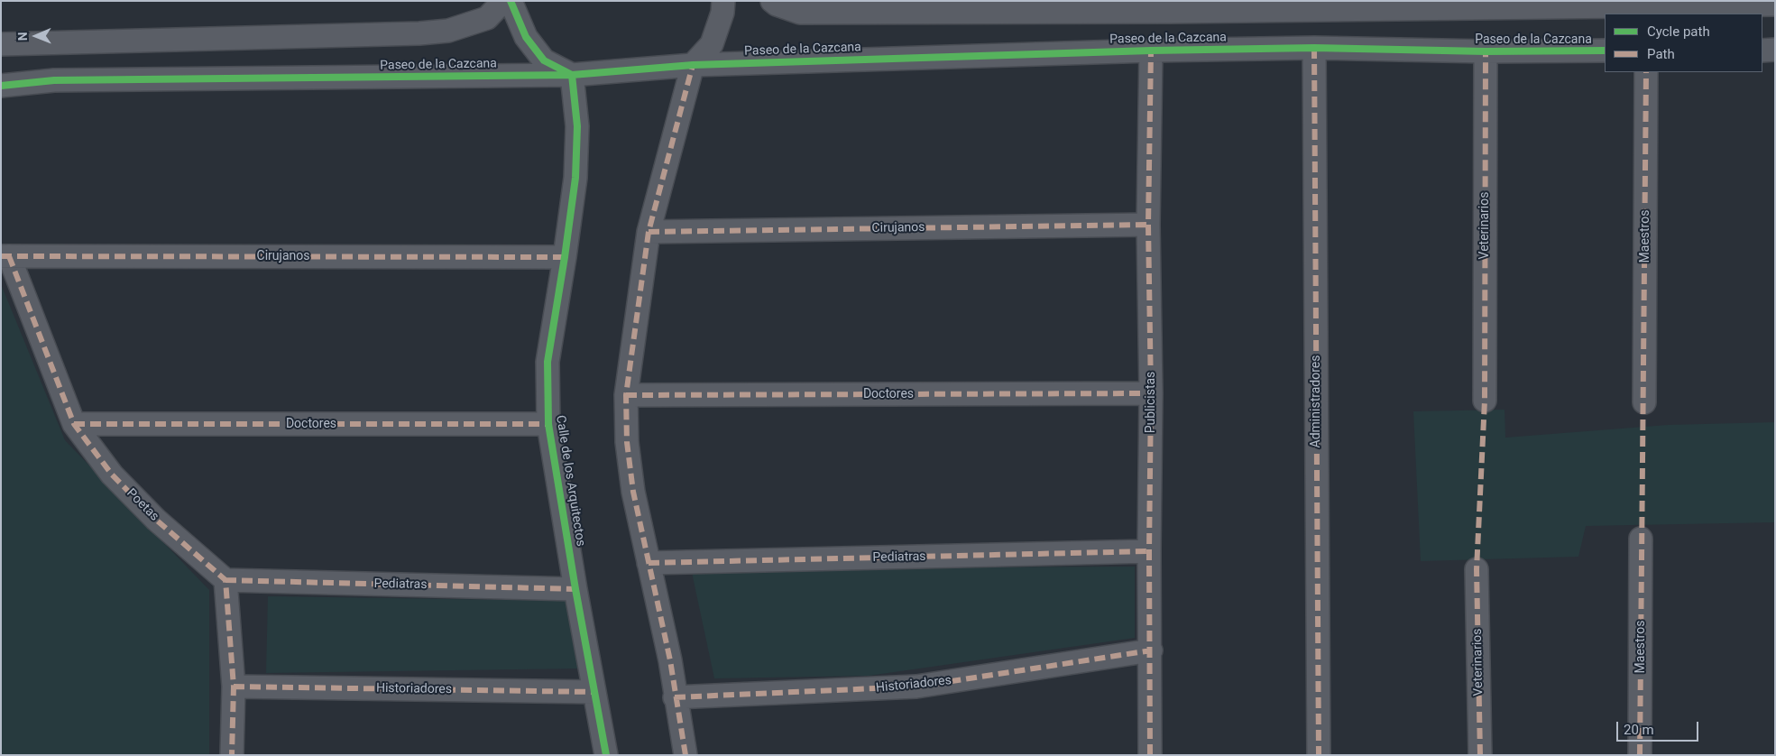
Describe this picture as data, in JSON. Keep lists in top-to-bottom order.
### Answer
{
  "streets": {
    "street": [
      "Paseo de la Cazcana",
      "Veterinarios",
      "Cirujanos",
      "Maestros",
      "Doctores",
      "Administradores",
      "Publicistas",
      "Calle de los Arquitectos",
      "Poetas",
      "Pediatras",
      "Historiadores"
    ]
  },
  "crossings": [
    ["Paseo de la Cazcana", "Veterinarios"],
    ["Paseo de la Cazcana", "Administradores"],
    ["Paseo de la Cazcana", "Publicistas"],
    ["Paseo de la Cazcana", "Calle de los Arquitectos"],
    ["Cirujanos", "Publicistas"],
    ["Cirujanos", "Calle de los Arquitectos"],
    ["Cirujanos", "Poetas"],
    ["Doctores", "Publicistas"],
    ["Doctores", "Calle de los Arquitectos"],
    ["Doctores", "Poetas"],
    ["Publicistas", "Pediatras"],
    ["Publicistas", "Historiadores"],
    ["Calle de los Arquitectos", "Pediatras"],
    ["Calle de los Arquitectos", "Historiadores"],
    ["Poetas", "Pediatras"]
  ],
  "legend": ["Cycle path", "Path"],
  "scale_bar": "20 m",
  "north": "left"
}
